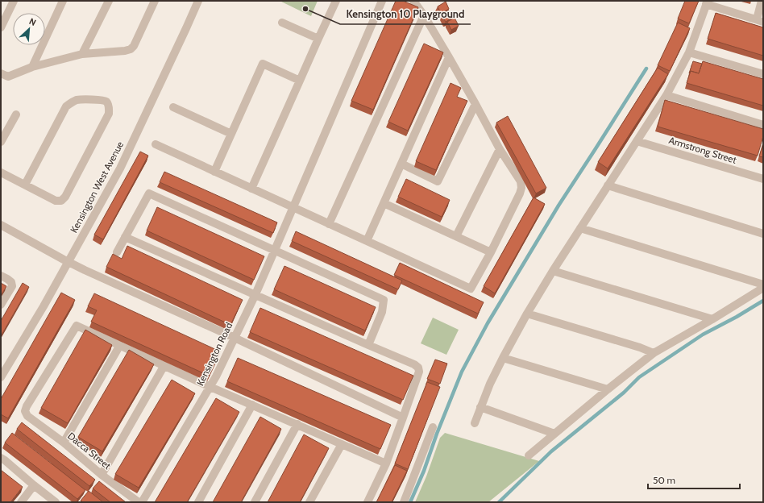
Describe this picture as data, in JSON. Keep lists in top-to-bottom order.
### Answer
{
  "streets": {
    "street": [
      "Armstrong Street",
      "Kensington West Avenue",
      "Kensington Road",
      "Dacca Street"
    ]
  },
  "places": ["Kensington 10 Playground"],
  "scale_bar": "50 m",
  "north": "top right"
}
